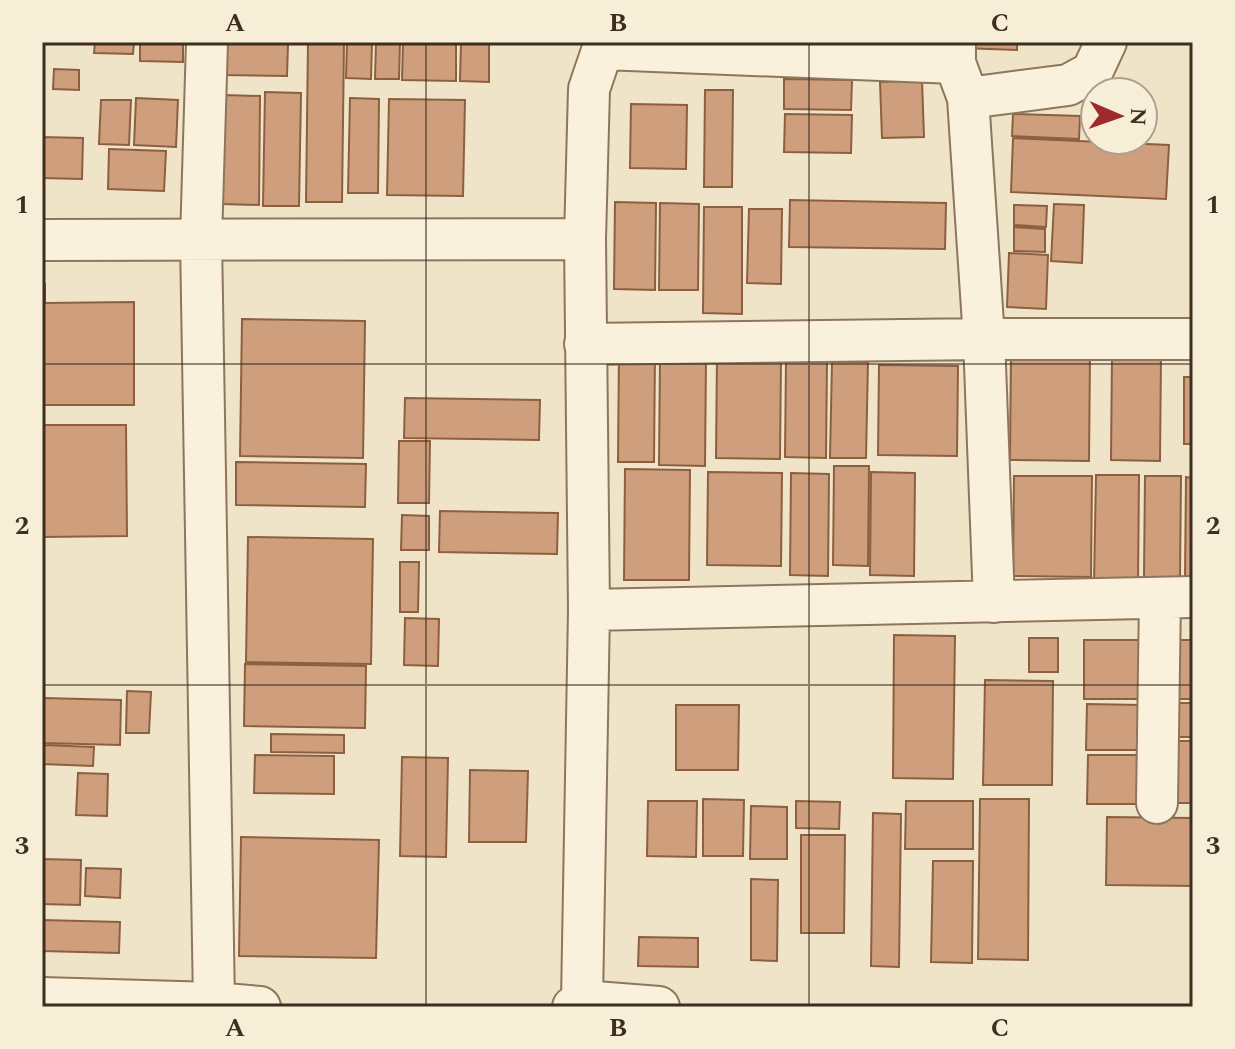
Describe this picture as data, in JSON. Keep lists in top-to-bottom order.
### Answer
{
  "north": "right",
  "grid": {
    "columns": ["A", "B", "C"],
    "rows": ["1", "2", "3"]
  }
}
